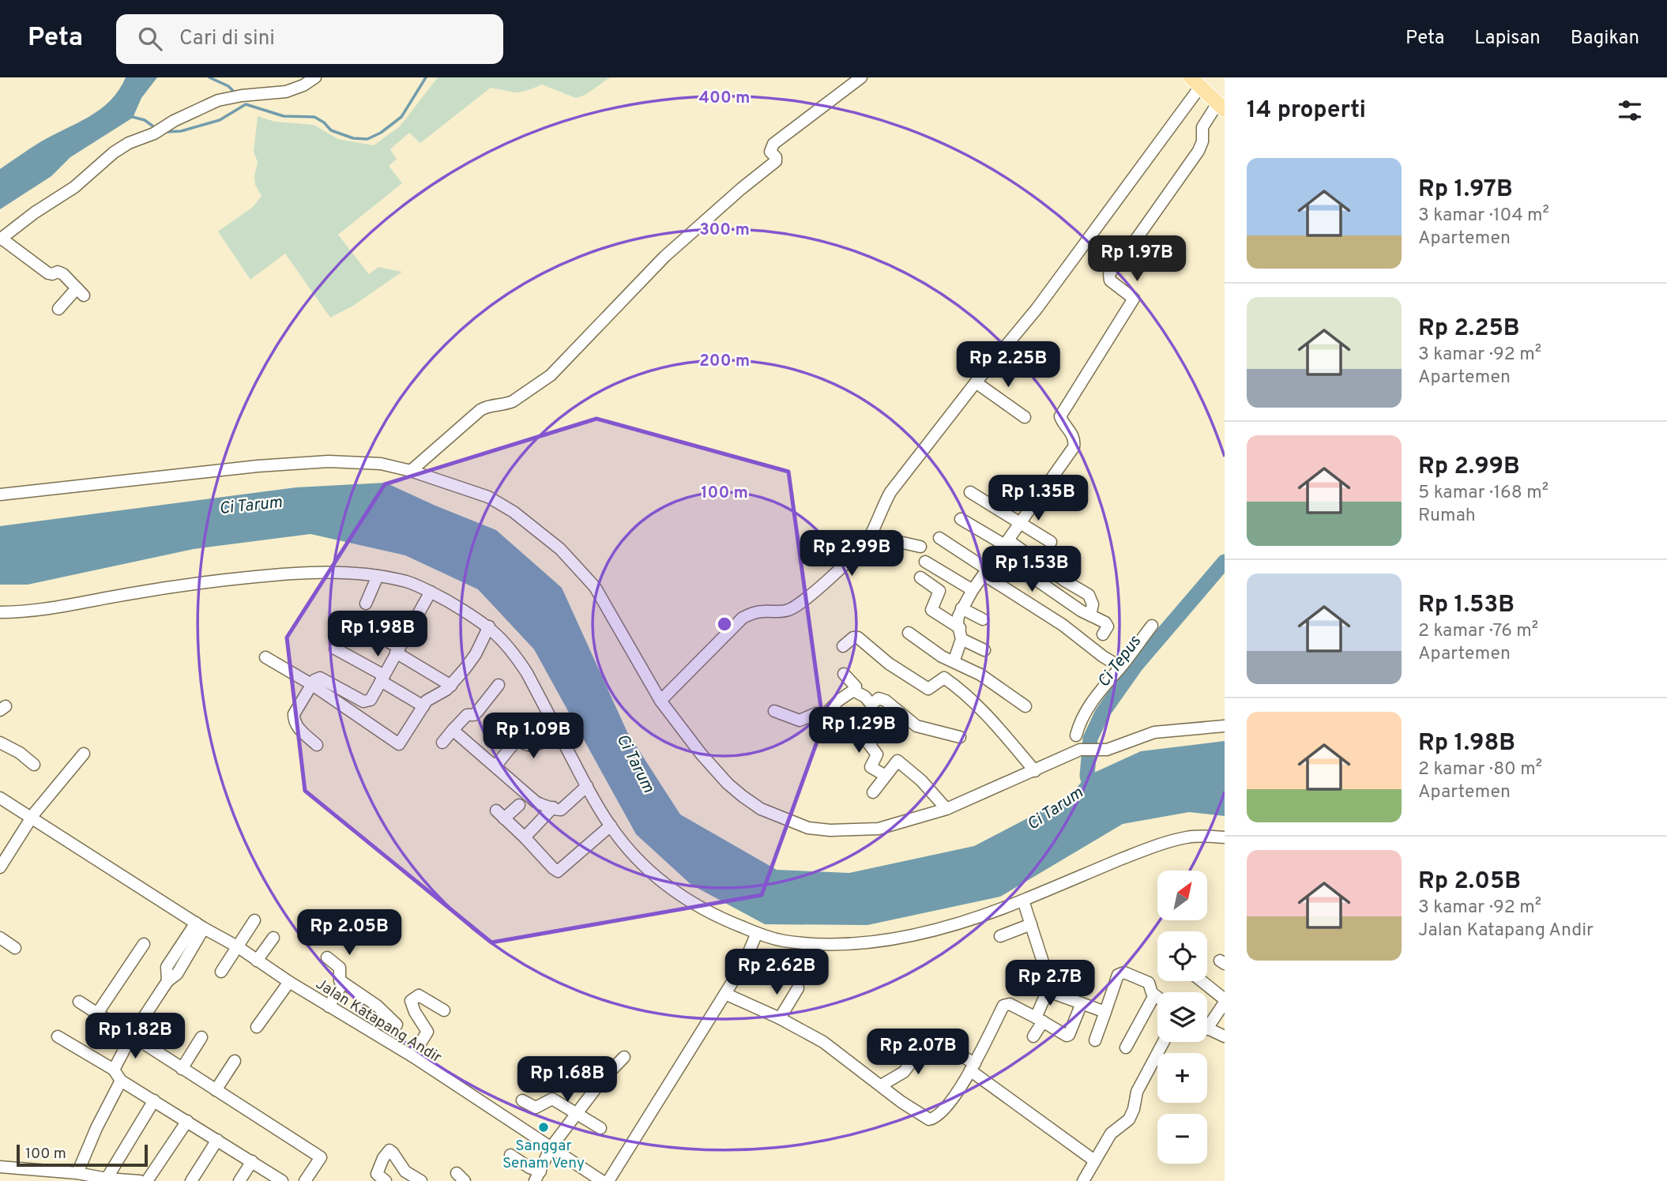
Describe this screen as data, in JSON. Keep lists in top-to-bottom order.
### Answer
{
  "streets": {
    "street": ["Jalan Katapang Andir"]
  },
  "water": ["Ci Tarum", "Ci Tepus"],
  "places": ["Sanggar Senam Veny"],
  "scale_bar": "100 m",
  "north": "top right",
  "page": {
    "header": "Peta",
    "search": "Cari di sini",
    "nav": ["Peta", "Lapisan", "Bagikan"],
    "heading": "14 properti",
    "list": [
      {
        "name": "Rp 1.97B",
        "note": "3 kamar · 104 m² · Apartemen"
      },
      {
        "name": "Rp 2.25B",
        "note": "3 kamar · 92 m² · Apartemen"
      },
      {
        "name": "Rp 2.99B",
        "note": "5 kamar · 168 m² · Rumah"
      },
      {
        "name": "Rp 1.53B",
        "note": "2 kamar · 76 m² · Apartemen"
      },
      {
        "name": "Rp 1.98B",
        "note": "2 kamar · 80 m² · Apartemen"
      },
      {
        "name": "Rp 2.05B",
        "note": "3 kamar · 92 m² · Jalan Katapang Andir"
      }
    ],
    "price": [
      "Rp 1.97B",
      "Rp 2.25B",
      "Rp 1.35B",
      "Rp 2.99B",
      "Rp 1.53B",
      "Rp 1.98B",
      "Rp 1.29B",
      "Rp 1.09B",
      "Rp 2.05B",
      "Rp 2.62B",
      "Rp 2.7B",
      "Rp 1.82B",
      "Rp 2.07B",
      "Rp 1.68B"
    ],
    "map_buttons": ["+", "−"],
    "scale": "100 m"
  },
  "rings": [
    "400 m",
    "300 m",
    "200 m",
    "100 m"
  ]
}
